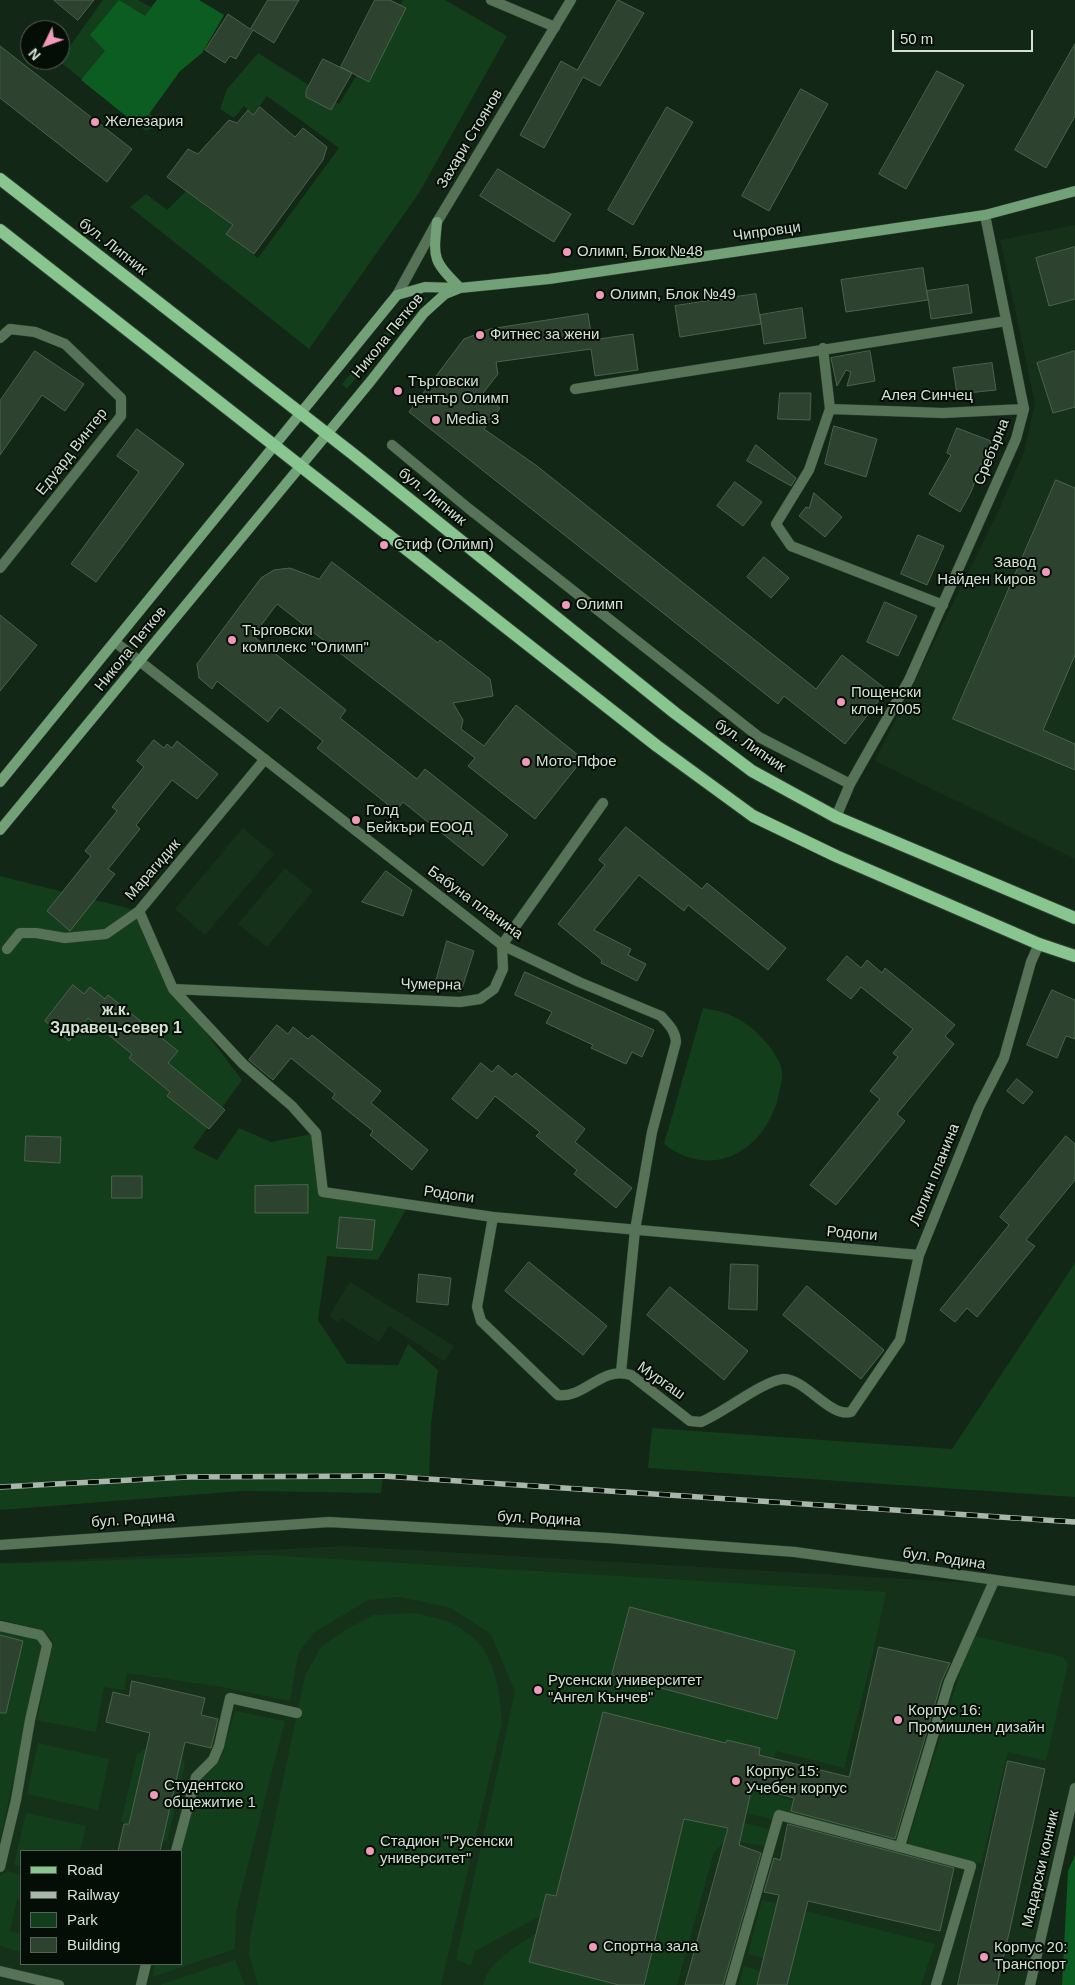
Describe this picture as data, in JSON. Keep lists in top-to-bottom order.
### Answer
{
  "streets": {
    "main road": ["Чипровци", "бул. Липник", "Никола Петков"],
    "street": [
      "Захари Стоянов",
      "Алея Синчец",
      "Едуард Винтер",
      "Сребърна",
      "Марагидик",
      "Бабуна планина",
      "Чумерна",
      "Люлин планина",
      "Родопи",
      "Мургаш",
      "бул. Родина",
      "Мадарски конник"
    ]
  },
  "crossings": [
    ["Захари Стоянов", "Никола Петков"],
    ["Чипровци", "Никола Петков"],
    ["Чипровци", "Сребърна"],
    ["бул. Липник", "Никола Петков"],
    ["бул. Липник", "Сребърна"],
    ["Никола Петков", "Бабуна планина"],
    ["Алея Синчец", "Сребърна"],
    ["Марагидик", "Бабуна планина"],
    ["Марагидик", "Родопи"],
    ["Бабуна планина", "Чумерна"],
    ["Бабуна планина", "Родопи"],
    ["Чумерна", "Родопи"],
    ["Люлин планина", "Родопи"],
    ["Люлин планина", "Мургаш"],
    ["Родопи", "Мургаш"]
  ],
  "districts": ["ж.к. Здравец-север 1"],
  "places": [
    "Железария",
    "Олимп, Блок №48",
    "Олимп, Блок №49",
    "Фитнес за жени",
    "Търговски център Олимп",
    "Media 3",
    "Стиф (Олимп)",
    "Завод Найден Киров",
    "Олимп",
    "Търговски комплекс \"Олимп\"",
    "Пощенски клон 7005",
    "Мото-Пфое",
    "Голд Бейкъри ЕООД",
    "Русенски университет \"Ангел Кънчев\"",
    "Корпус 16: Промишлен дизайн",
    "Корпус 15: Учебен корпус",
    "Студентско общежитие 1",
    "Стадион \"Русенски университет\"",
    "Спортна зала",
    "Корпус 20: Транспорт"
  ],
  "legend": [
    "Road",
    "Railway",
    "Park",
    "Building"
  ],
  "scale_bar": "50 m",
  "north": "bottom left"
}
